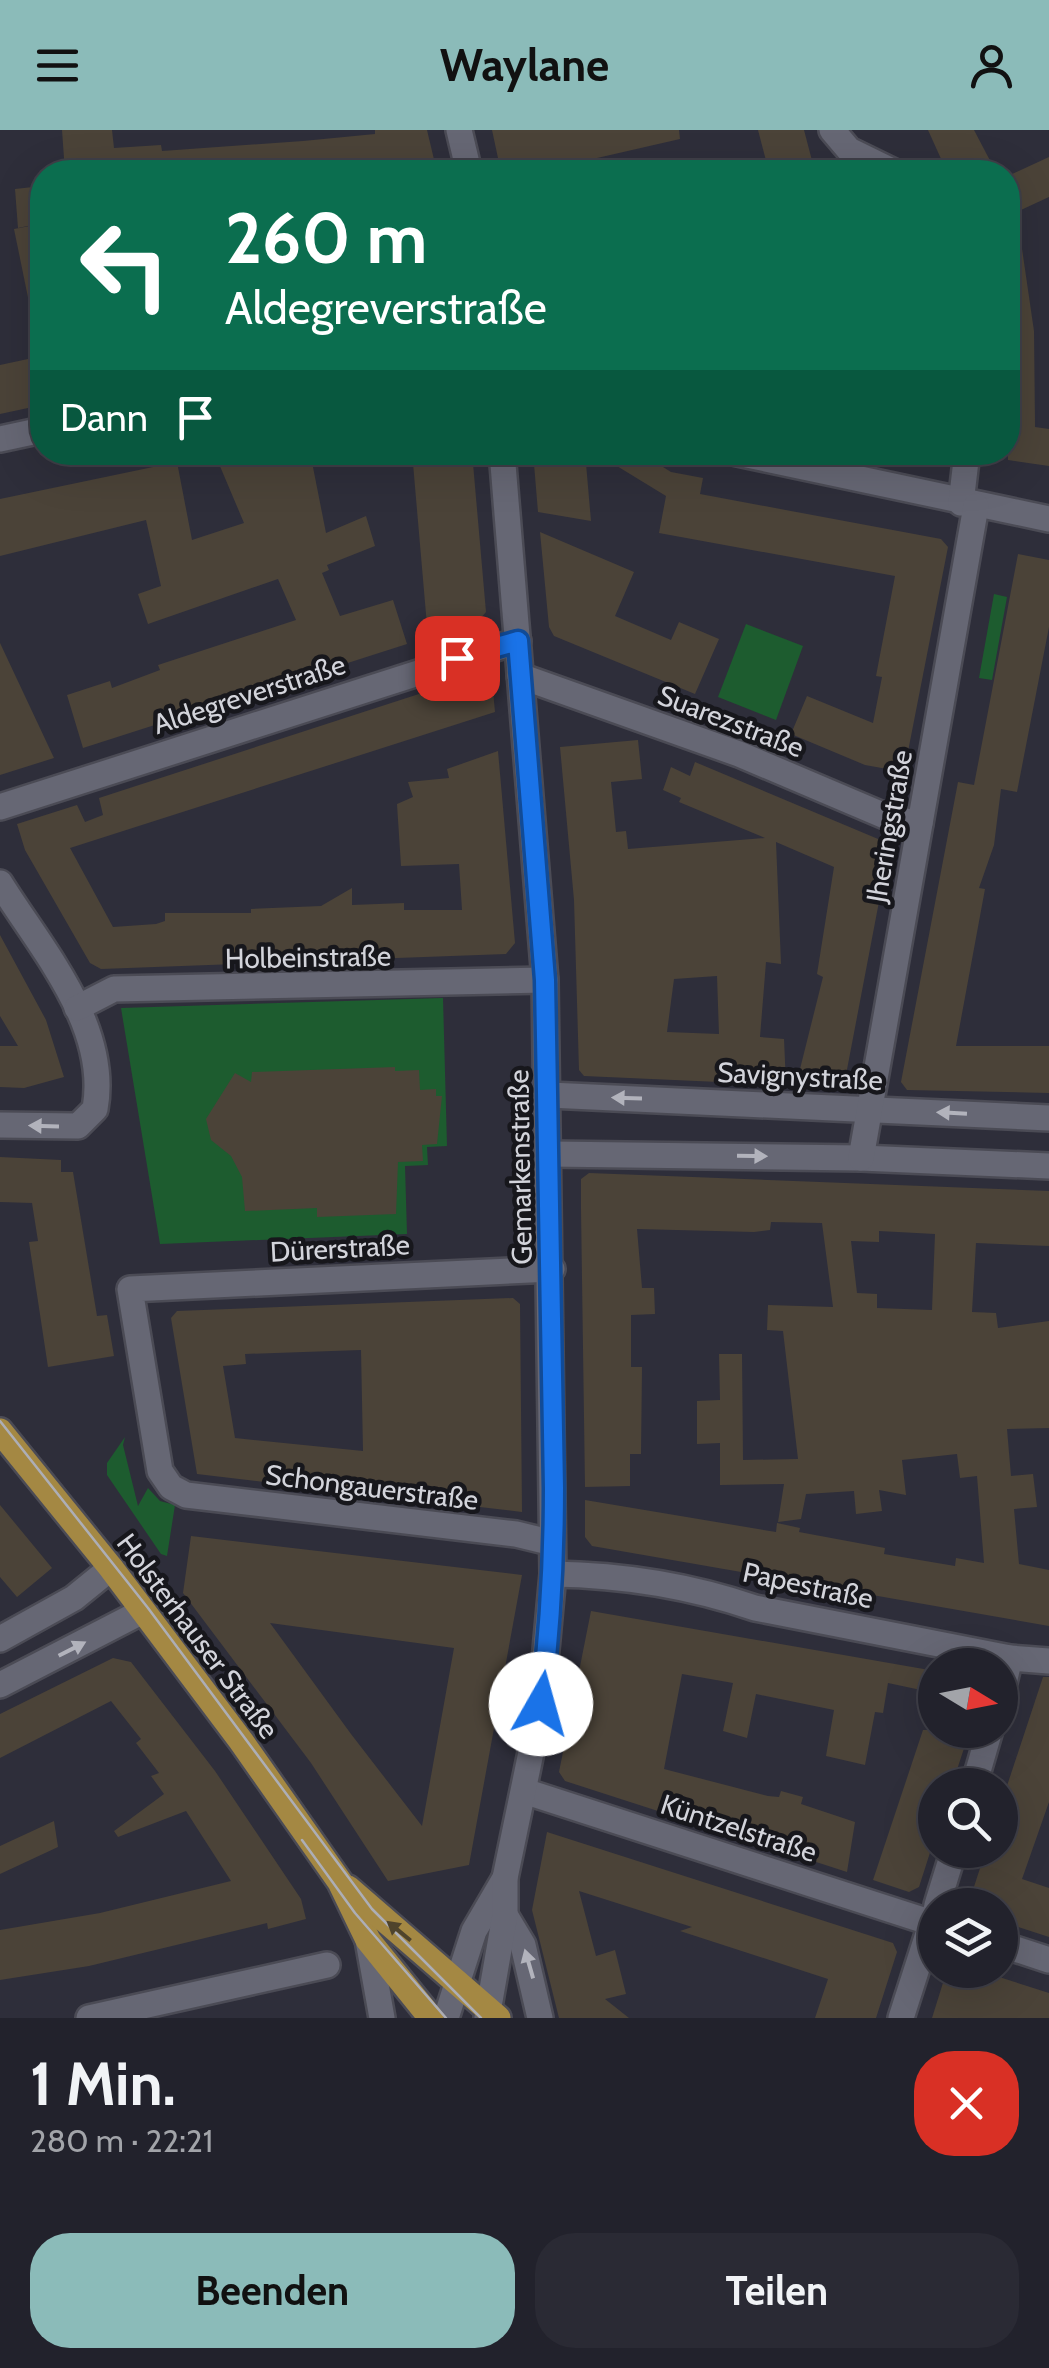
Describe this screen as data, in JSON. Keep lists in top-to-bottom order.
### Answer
{
  "streets": {
    "main road": ["Holsterhauser Straße"],
    "street": [
      "Aldegreverstraße",
      "Suarezstraße",
      "Jheringstraße",
      "Holbeinstraße",
      "Savignystraße",
      "Gemarkenstraße",
      "Dürerstraße",
      "Schongauerstraße",
      "Papestraße",
      "Küntzelstraße"
    ]
  },
  "crossings": [
    ["Aldegreverstraße", "Gemarkenstraße"],
    ["Suarezstraße", "Jheringstraße"],
    ["Suarezstraße", "Gemarkenstraße"],
    ["Jheringstraße", "Savignystraße"],
    ["Holbeinstraße", "Gemarkenstraße"],
    ["Savignystraße", "Gemarkenstraße"],
    ["Gemarkenstraße", "Dürerstraße"],
    ["Gemarkenstraße", "Schongauerstraße"],
    ["Gemarkenstraße", "Papestraße"],
    ["Gemarkenstraße", "Holsterhauser Straße"],
    ["Gemarkenstraße", "Küntzelstraße"],
    ["Dürerstraße", "Schongauerstraße"]
  ],
  "north": "right",
  "page": {
    "header": "Waylane",
    "turn": ["260 m", "Aldegreverstraße"],
    "then": "Dann",
    "heading": ["1 Min.", "280 m · 22:21"],
    "buttons": ["Beenden", "Teilen"]
  }
}
